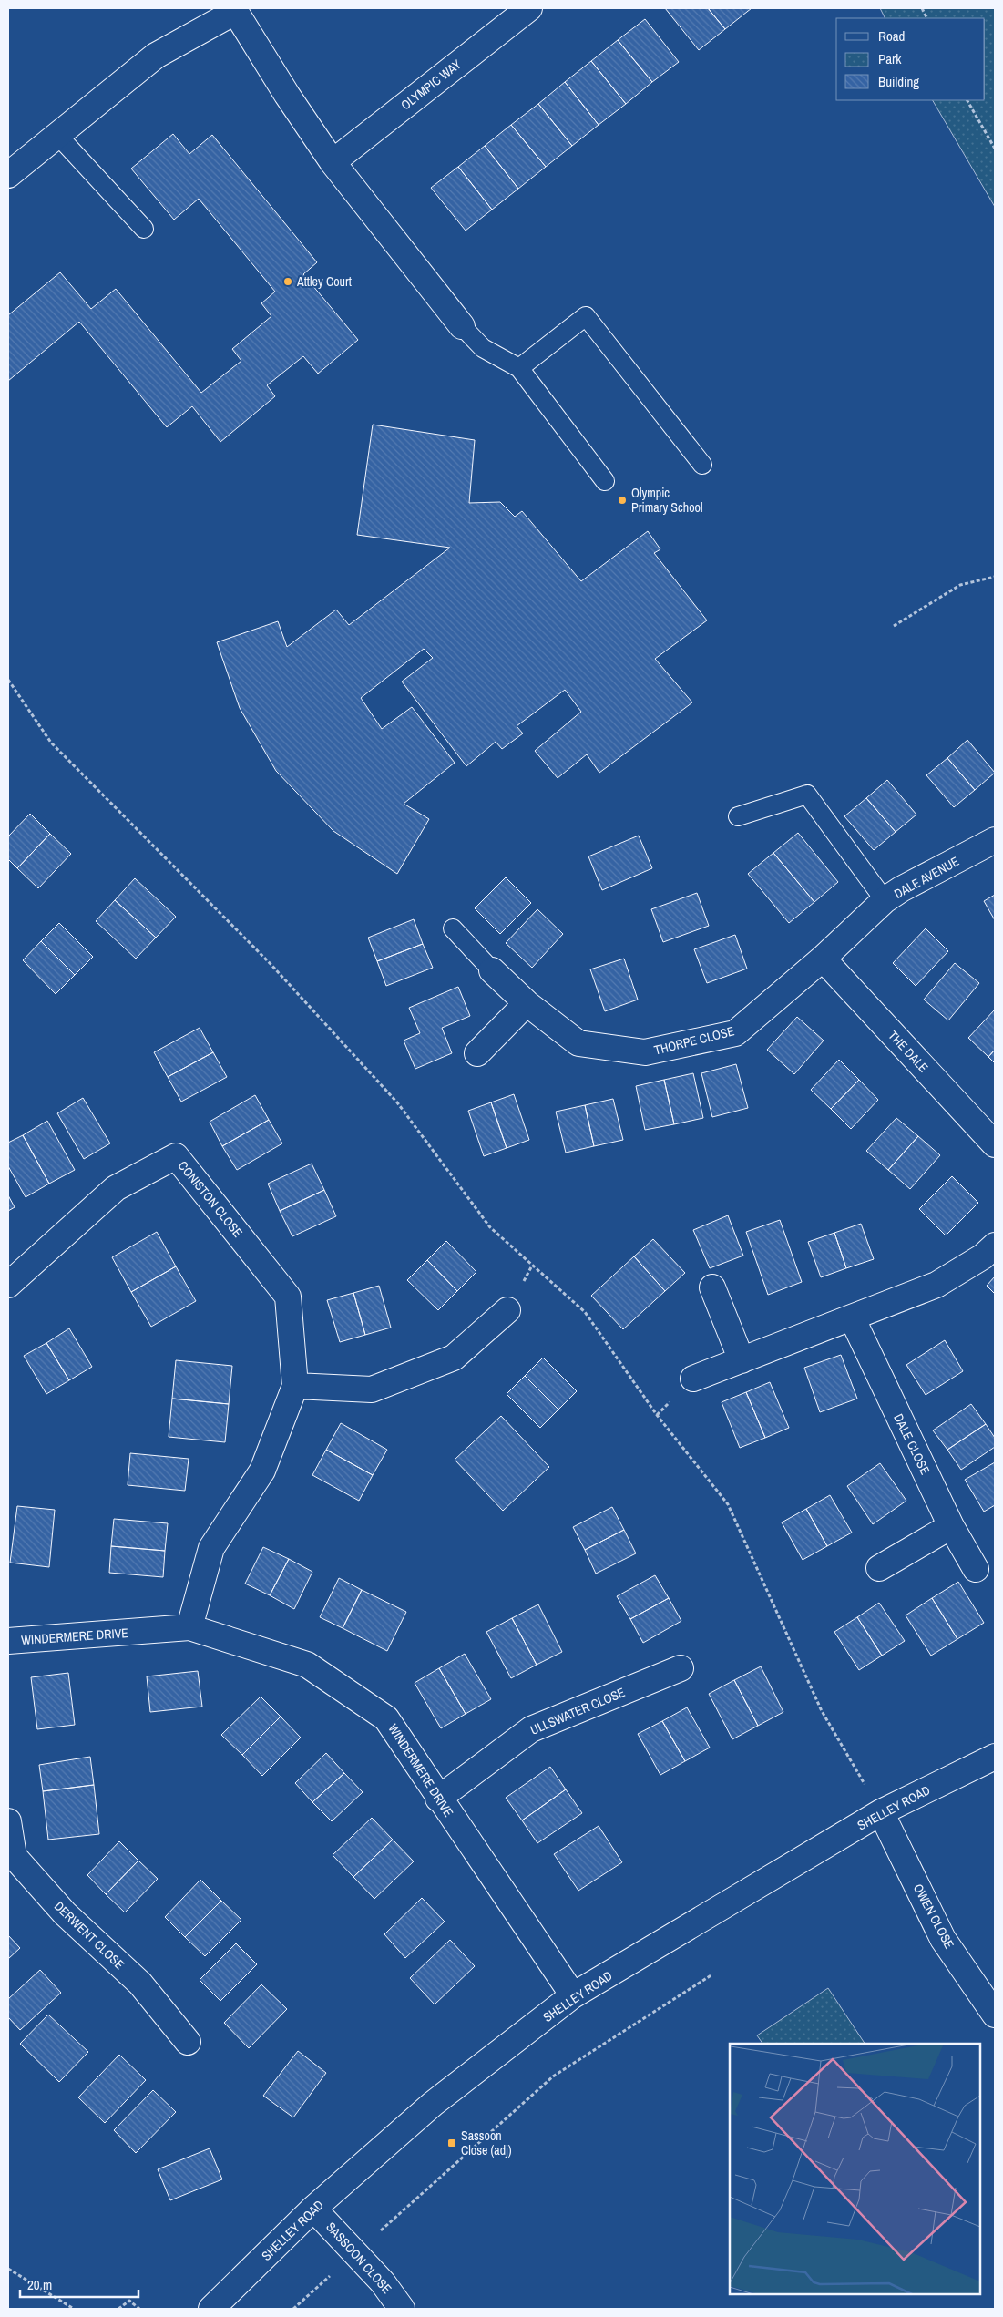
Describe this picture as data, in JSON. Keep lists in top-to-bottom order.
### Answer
{
  "streets": {
    "street": [
      "OLYMPIC WAY",
      "DALE AVENUE",
      "THORPE CLOSE",
      "THE DALE",
      "CONISTON CLOSE",
      "DALE CLOSE",
      "WINDERMERE DRIVE",
      "ULLSWATER CLOSE",
      "SHELLEY ROAD",
      "OWEN CLOSE",
      "DERWENT CLOSE",
      "SASSOON CLOSE"
    ]
  },
  "crossings": [
    ["DALE AVENUE", "THORPE CLOSE"],
    ["DALE AVENUE", "THE DALE"],
    ["THORPE CLOSE", "THE DALE"],
    ["CONISTON CLOSE", "WINDERMERE DRIVE"],
    ["WINDERMERE DRIVE", "ULLSWATER CLOSE"],
    ["WINDERMERE DRIVE", "SHELLEY ROAD"],
    ["SHELLEY ROAD", "OWEN CLOSE"],
    ["SHELLEY ROAD", "SASSOON CLOSE"]
  ],
  "places": {
    "other": ["Attley Court", "Olympic Primary School"],
    "transit": ["Sassoon Close (adj)"]
  },
  "legend": ["Road", "Park", "Building"],
  "scale_bar": "20 m"
}
